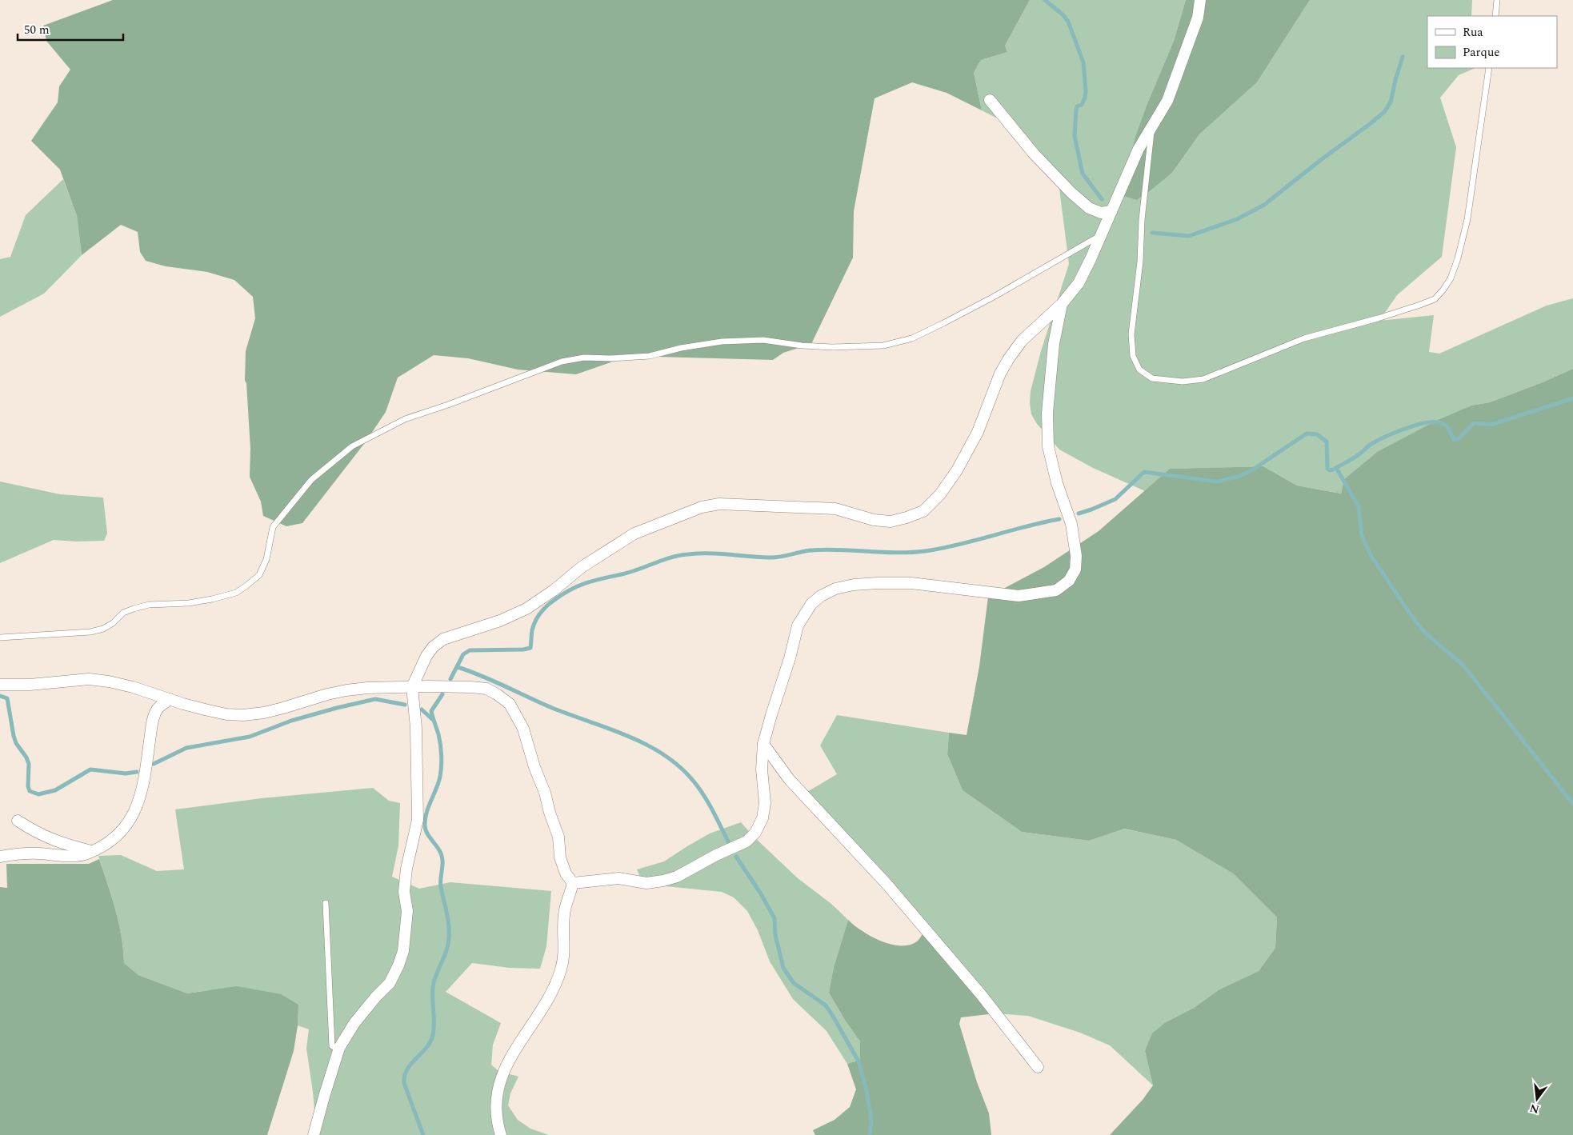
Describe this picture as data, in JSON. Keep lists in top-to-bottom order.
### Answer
{
  "legend": ["Rua", "Parque"],
  "scale_bar": "50 m",
  "north": "bottom"
}
